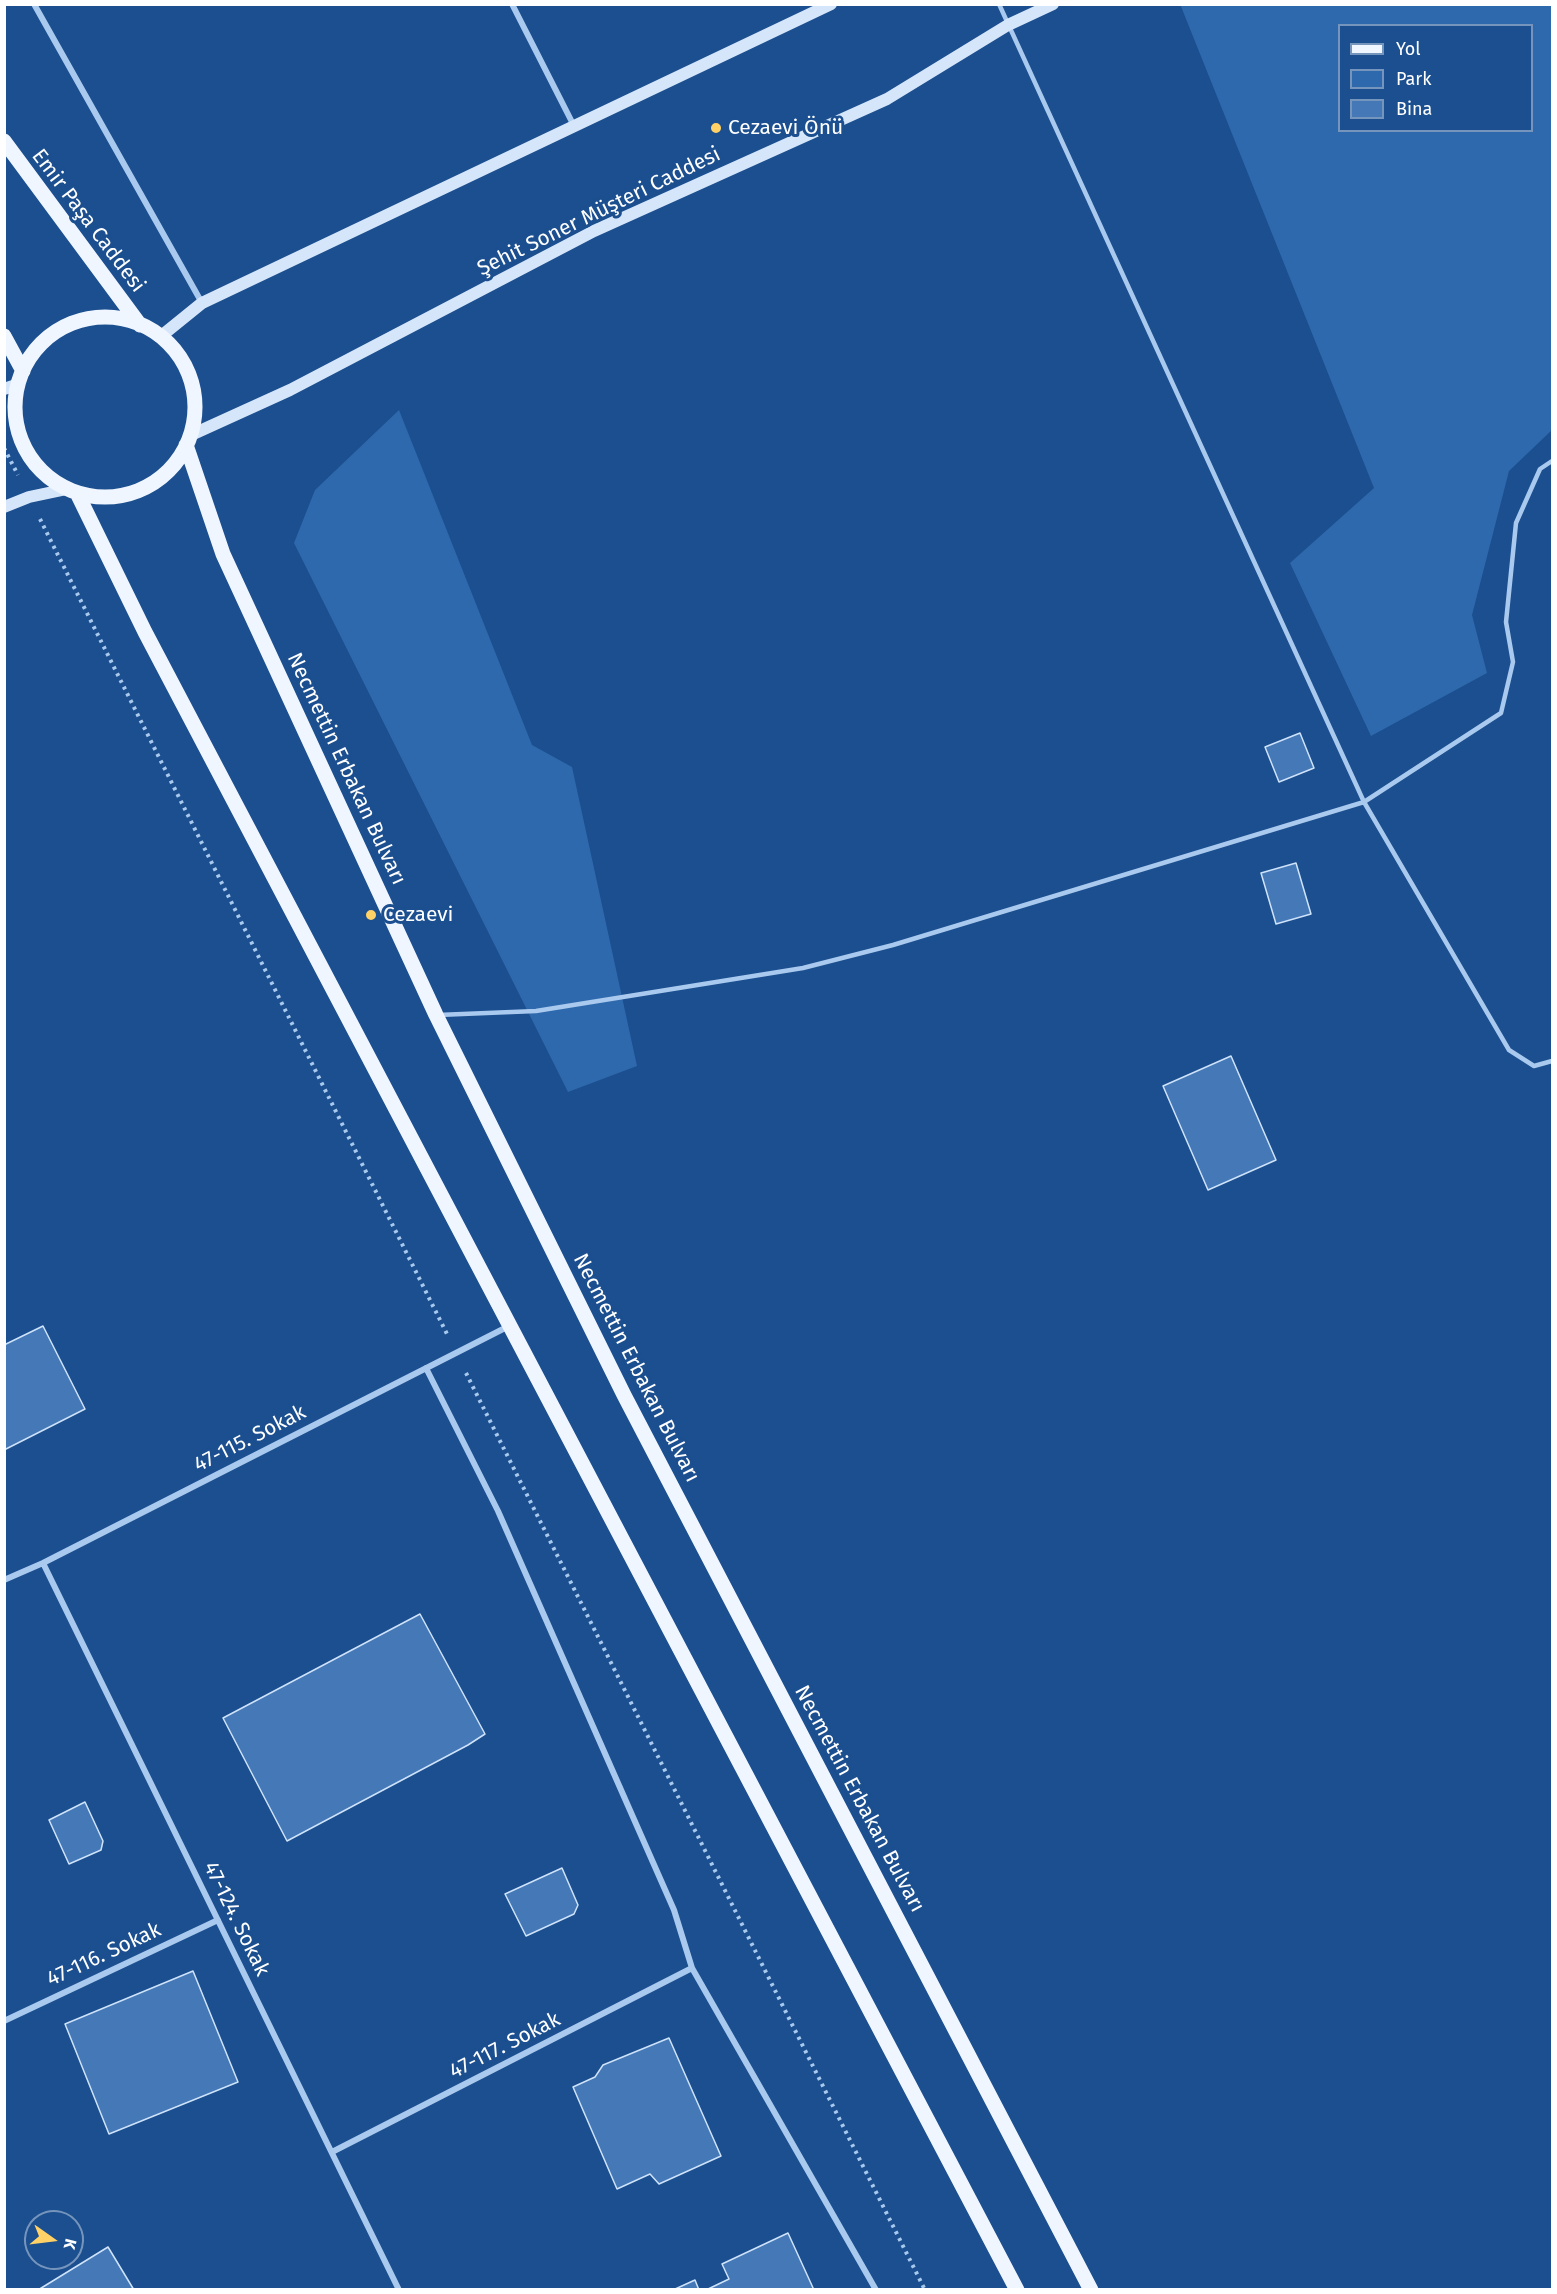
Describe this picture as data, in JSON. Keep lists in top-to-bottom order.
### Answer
{
  "streets": {
    "main road": ["Şehit Soner Müşteri Caddesi", "Emir Paşa Caddesi", "Necmettin Erbakan Bulvarı"],
    "street": [
      "47-115. Sokak",
      "47-124. Sokak",
      "47-116. Sokak",
      "47-117. Sokak"
    ]
  },
  "crossings": [
    ["Şehit Soner Müşteri Caddesi", "Emir Paşa Caddesi"],
    ["Şehit Soner Müşteri Caddesi", "Necmettin Erbakan Bulvarı"],
    ["Emir Paşa Caddesi", "Necmettin Erbakan Bulvarı"],
    ["47-115. Sokak", "47-124. Sokak"],
    ["47-124. Sokak", "47-116. Sokak"],
    ["47-124. Sokak", "47-117. Sokak"]
  ],
  "places": ["Cezaevi Önü", "Cezaevi"],
  "legend": ["Yol", "Park", "Bina"],
  "north": "right"
}
